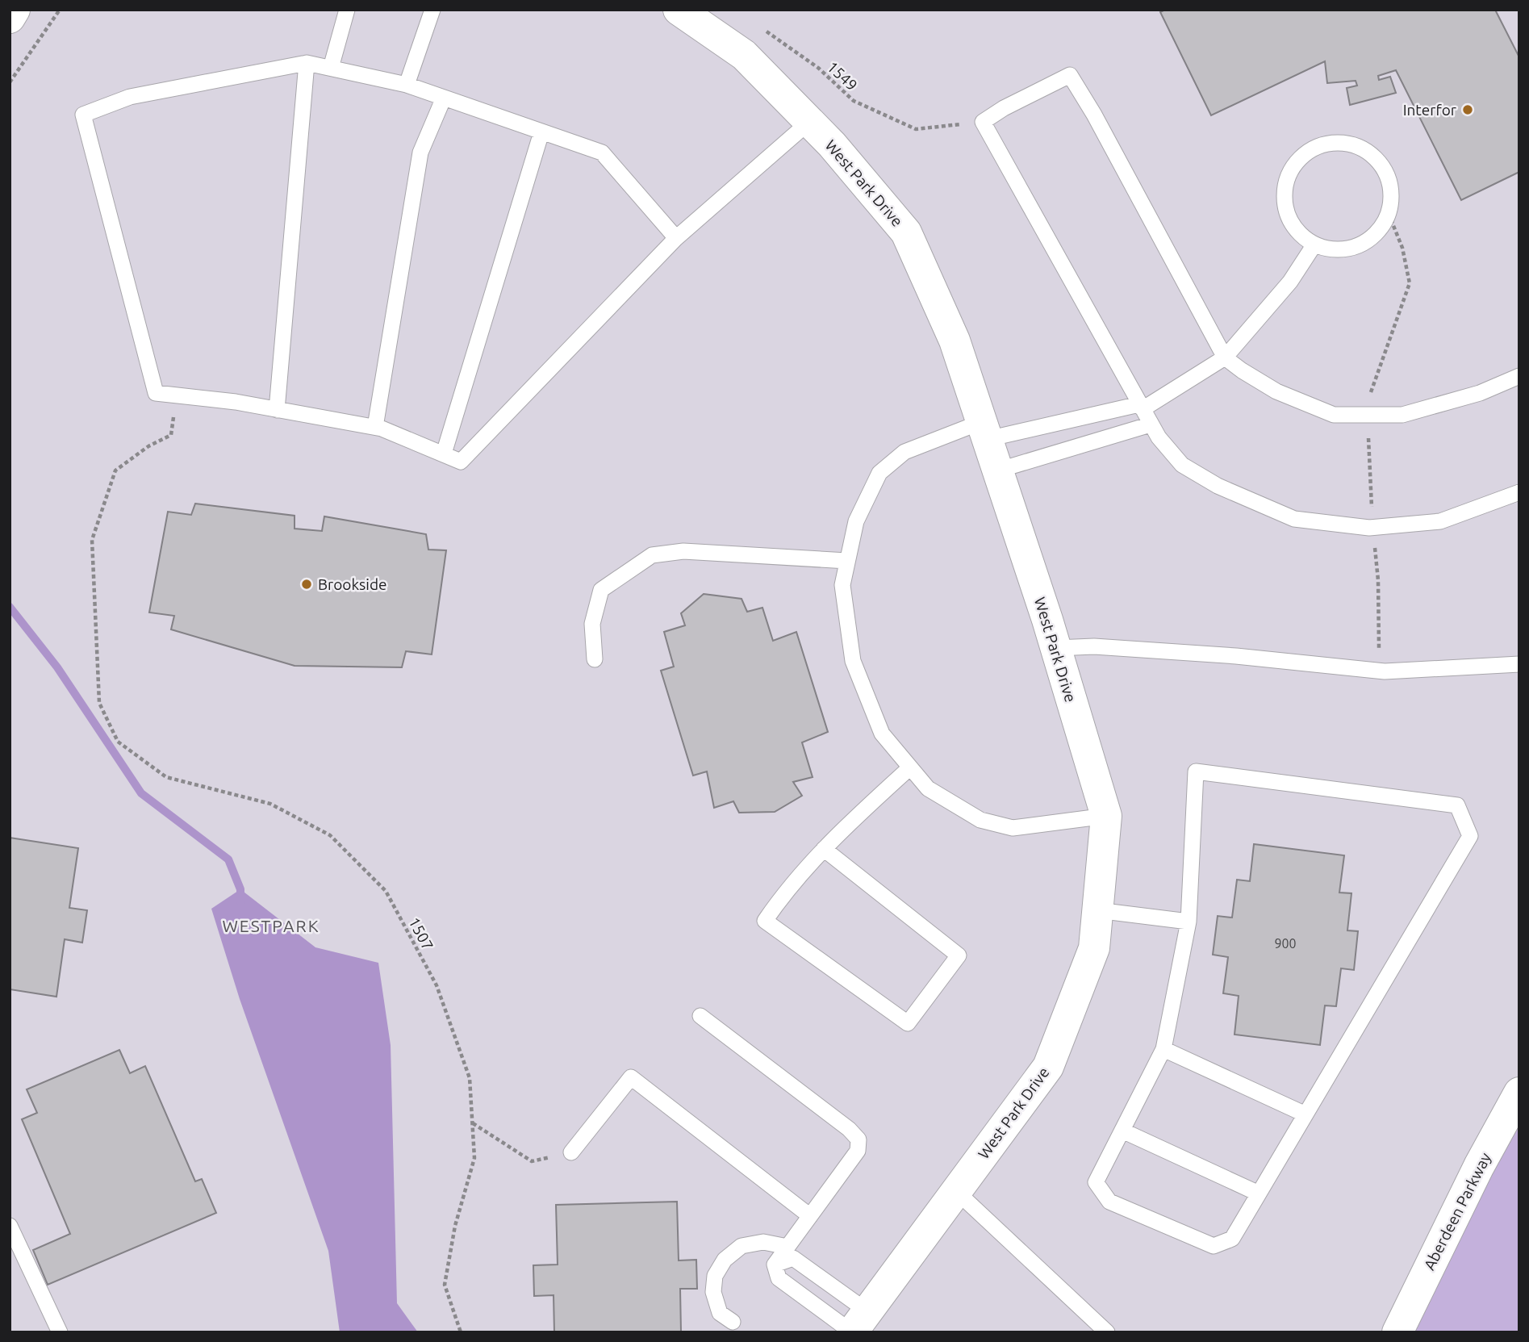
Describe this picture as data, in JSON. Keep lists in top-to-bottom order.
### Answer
{
  "streets": {
    "street": ["West Park Drive", "Aberdeen Parkway"],
    "path": ["1549", "1507"]
  },
  "districts": ["WESTPARK"],
  "places": ["Interfor", "Brookside"],
  "house_numbers": ["900"]
}
